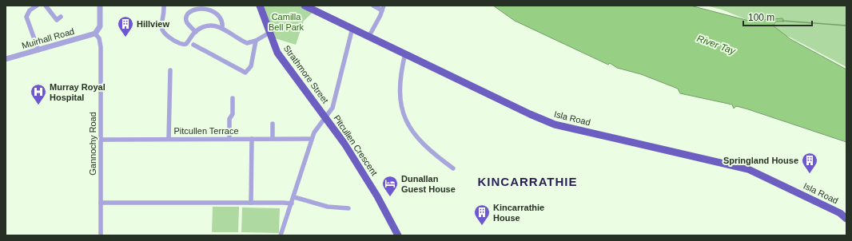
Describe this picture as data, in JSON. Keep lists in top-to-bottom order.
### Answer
{
  "streets": {
    "main road": ["Strathmore Street", "Isla Road", "Pitcullen Crescent"],
    "street": ["Muirhall Road", "Pitcullen Terrace", "Gannochy Road"]
  },
  "crossings": [
    ["Muirhall Road", "Gannochy Road"],
    ["Strathmore Street", "Pitcullen Crescent"],
    ["Pitcullen Terrace", "Gannochy Road"]
  ],
  "districts": ["KINCARRATHIE"],
  "water": ["River Tay"],
  "parks": ["Camilla Bell Park"],
  "places": {
    "building": ["Hillview", "Springland House", "Kincarrathie House"],
    "hospital": ["Murray Royal Hospital"],
    "hotel": ["Dunallan Guest House"]
  },
  "scale_bar": "100 m"
}
